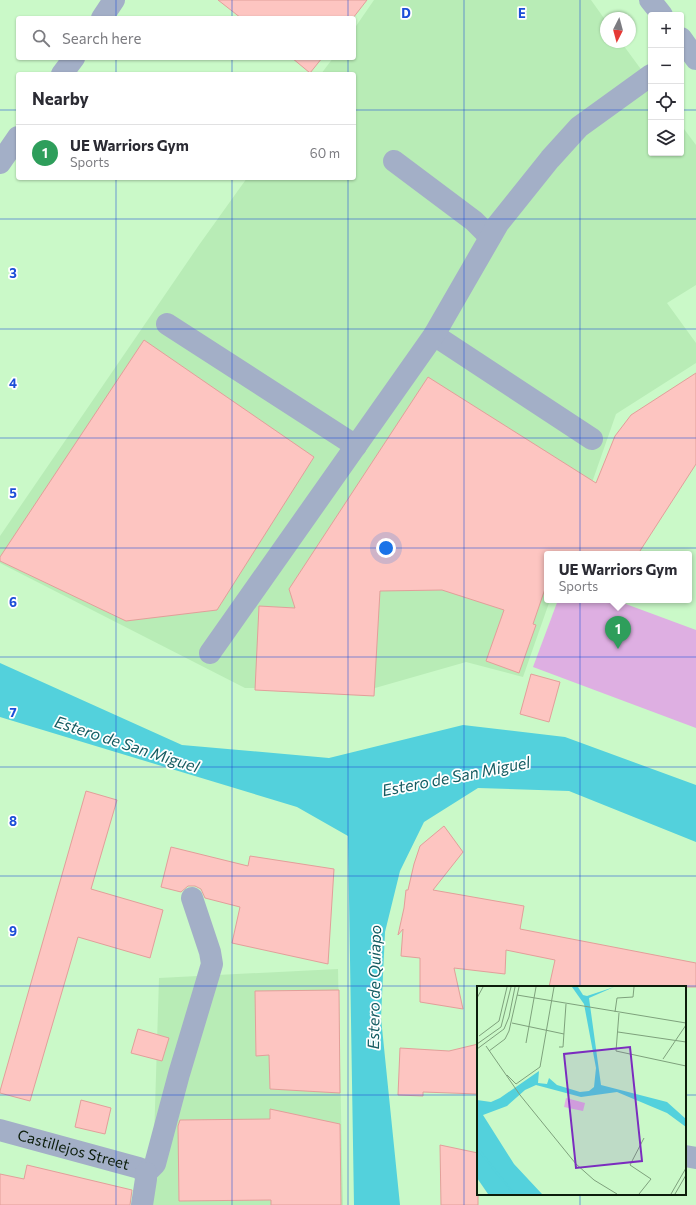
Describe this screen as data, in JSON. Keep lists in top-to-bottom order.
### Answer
{
  "streets": {
    "street": ["Castillejos Street"]
  },
  "water": ["Estero de San Miguel", "Estero de Quiapo"],
  "north": "bottom",
  "page": {
    "map_buttons": ["+", "−"],
    "search": "Search here",
    "heading": "Nearby",
    "list": [
      {
        "mark": "1",
        "name": "UE Warriors Gym",
        "note": "Sports",
        "value": "60 m"
      }
    ],
    "popup": ["UE Warriors Gym", "Sports"],
    "pins": "1"
  },
  "grid": {
    "columns": ["D", "E"],
    "rows": [
      "3",
      "4",
      "5",
      "6",
      "7",
      "8",
      "9"
    ]
  }
}
